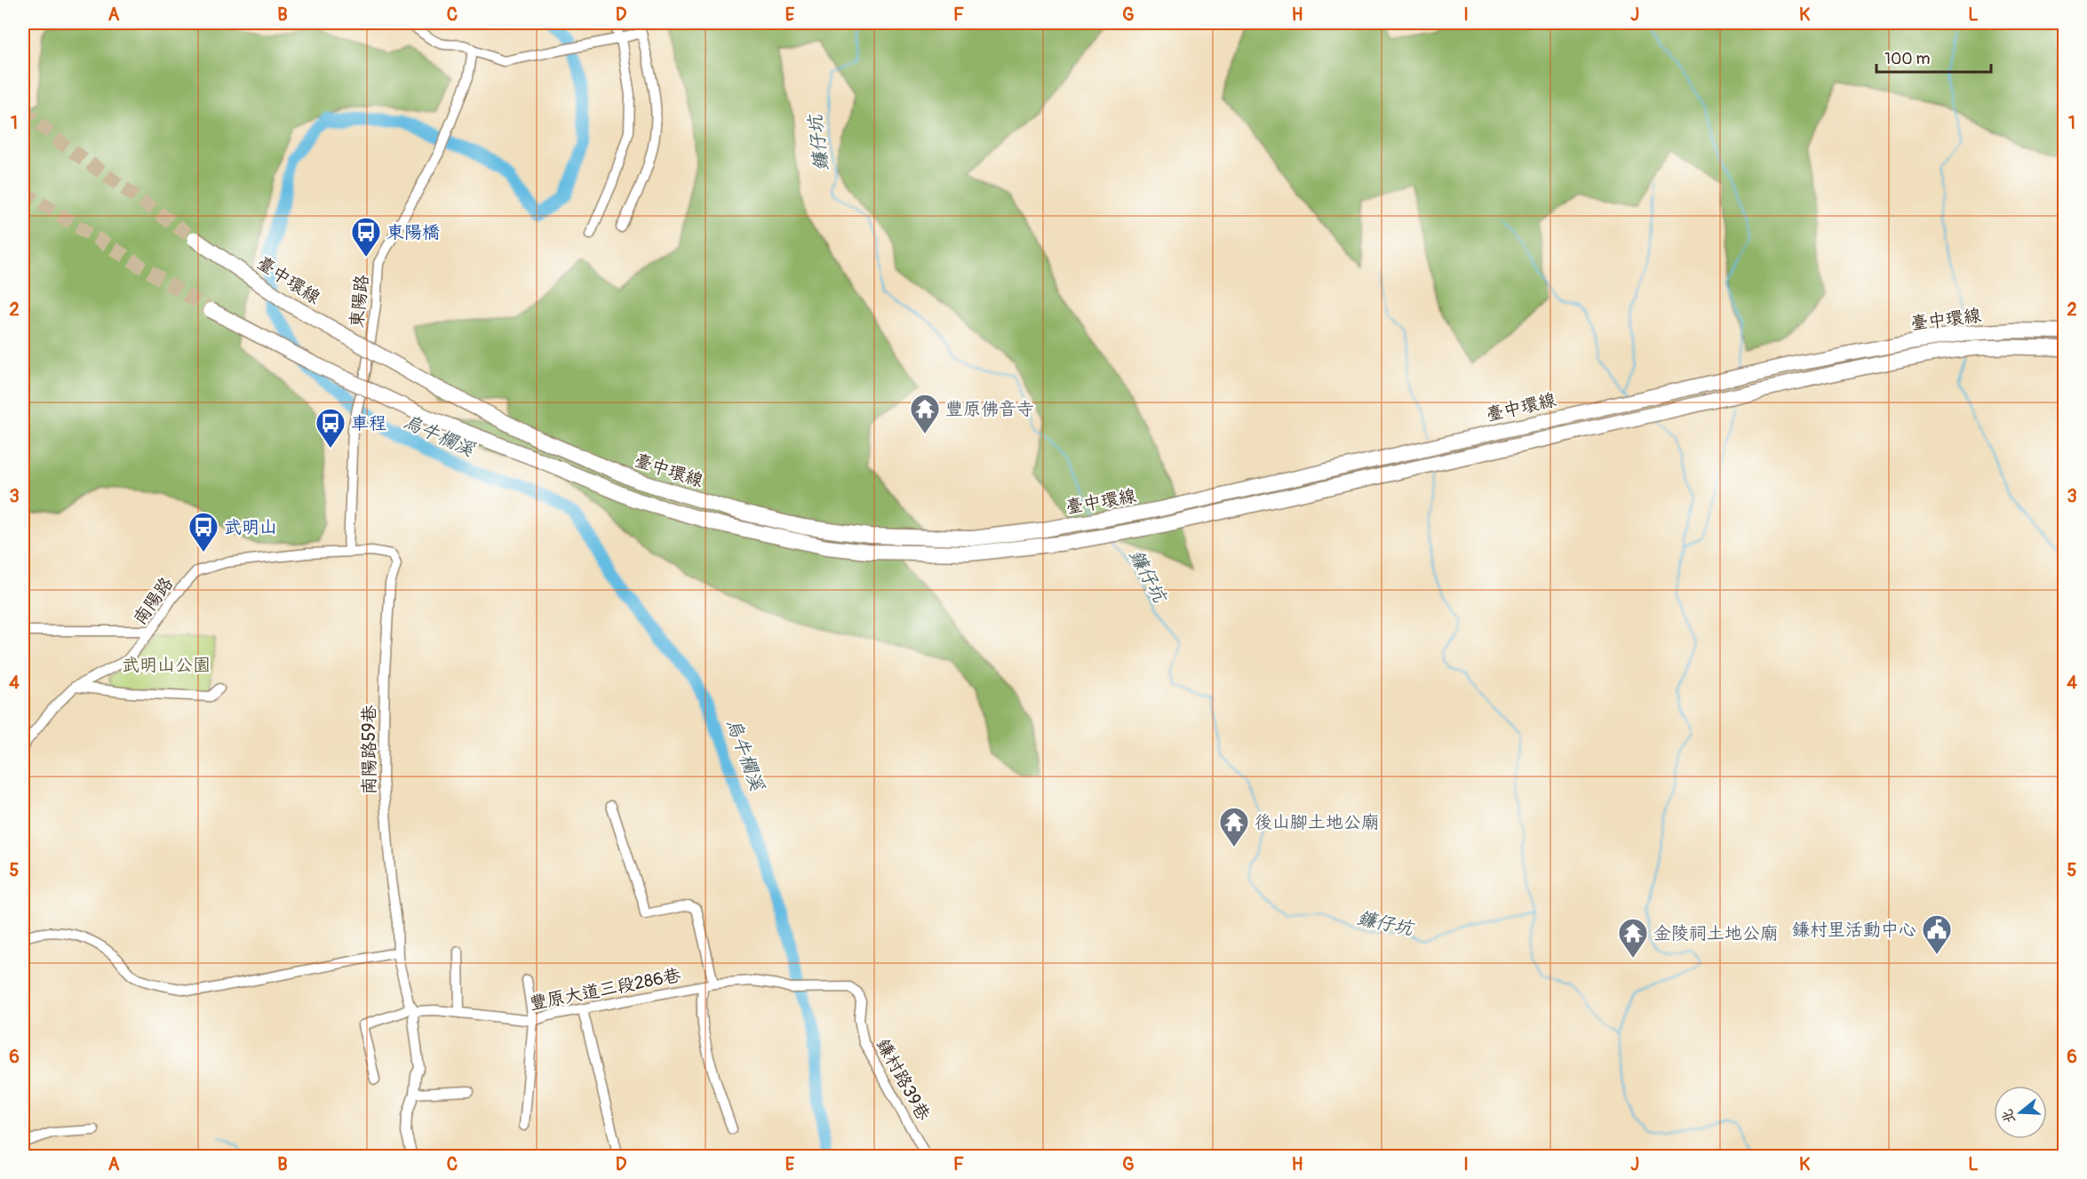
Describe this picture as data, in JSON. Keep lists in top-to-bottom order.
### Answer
{
  "streets": {
    "highway": ["臺中環線"],
    "street": [
      "東陽路",
      "南陽路",
      "南陽路59巷",
      "豐原大道三段286巷",
      "鎌村路39巷"
    ]
  },
  "crossings": [
    ["東陽路", "南陽路"],
    ["南陽路", "南陽路59巷"],
    ["南陽路59巷", "豐原大道三段286巷"],
    ["豐原大道三段286巷", "鎌村路39巷"]
  ],
  "water": ["鐮仔坑", "烏牛欄溪"],
  "parks": ["武明山公園"],
  "places": {
    "bus stop": ["東陽橋", "車程", "武明山"],
    "temple": ["豐原佛音寺", "後山腳土地公廟", "金陵祠土地公廟"],
    "public building": ["鎌村里活動中心"]
  },
  "scale_bar": "100 m",
  "north": "left",
  "grid": {
    "columns": [
      "A",
      "B",
      "C",
      "D",
      "E",
      "F",
      "G",
      "H",
      "I",
      "J",
      "K",
      "L"
    ],
    "rows": [
      "1",
      "2",
      "3",
      "4",
      "5",
      "6"
    ]
  }
}
